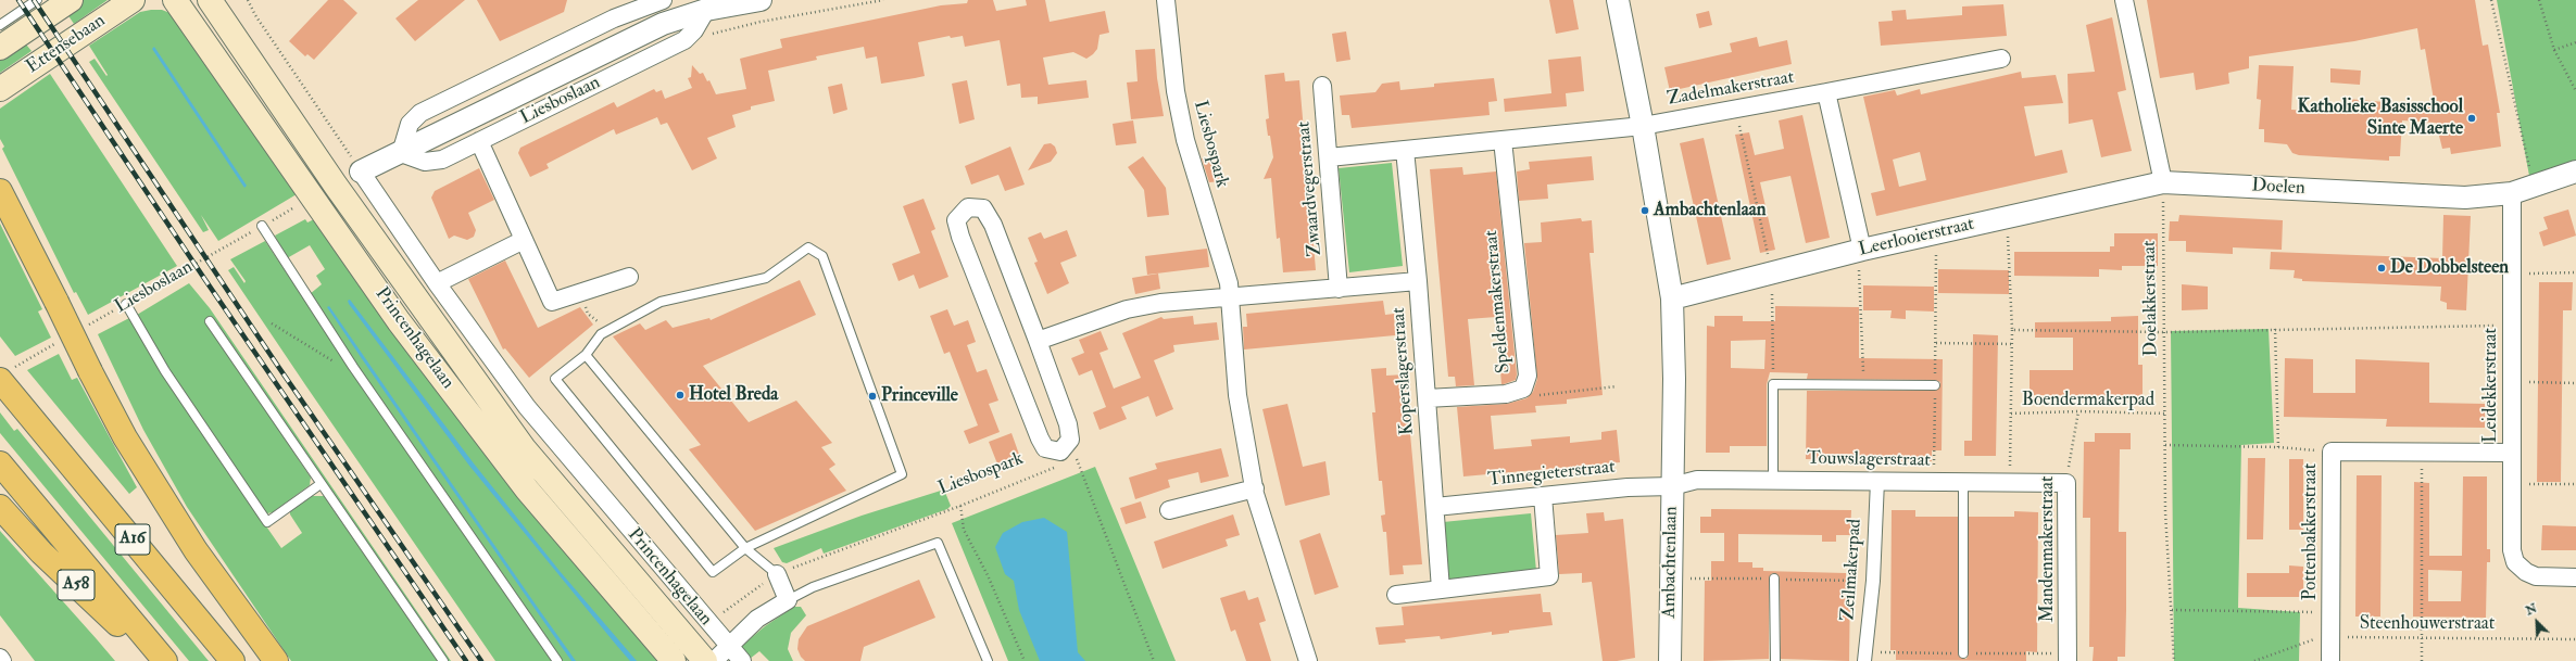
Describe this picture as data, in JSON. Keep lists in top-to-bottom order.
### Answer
{
  "streets": {
    "highway": ["A16", "A58"],
    "main road": ["Ettensebaan", "Princenhagelaan"],
    "street": [
      "Zadelmakerstraat",
      "Liesboslaan",
      "Liesbospark",
      "Doelen",
      "Zwaardvegerstraat",
      "Leerlooierstraat",
      "Speldenmakerstraat",
      "Koperslagerstraat",
      "Leidekkerstraat",
      "Touwslagerstraat",
      "Tinnegieterstraat",
      "Pottenbakkerstraat",
      "Mandenmakerstraat",
      "Ambachtenlaan",
      "Zeilmakerpad"
    ],
    "path": ["Doelakkerstraat", "Boendermakerpad", "Steenhouwerstraat"]
  },
  "crossings": [
    ["Zadelmakerstraat", "Ambachtenlaan"],
    ["Liesboslaan", "Princenhagelaan"],
    ["Liesbospark", "Princenhagelaan"],
    ["Doelen", "Leerlooierstraat"],
    ["Doelen", "Doelakkerstraat"],
    ["Doelen", "Leidekkerstraat"],
    ["Leerlooierstraat", "Doelakkerstraat"],
    ["Leerlooierstraat", "Boendermakerpad"],
    ["Leerlooierstraat", "Ambachtenlaan"],
    ["Doelakkerstraat", "Boendermakerpad"],
    ["Speldenmakerstraat", "Koperslagerstraat"],
    ["Koperslagerstraat", "Tinnegieterstraat"],
    ["Leidekkerstraat", "Pottenbakkerstraat"],
    ["Boendermakerpad", "Touwslagerstraat"],
    ["Boendermakerpad", "Mandenmakerstraat"],
    ["Touwslagerstraat", "Tinnegieterstraat"],
    ["Touwslagerstraat", "Mandenmakerstraat"],
    ["Touwslagerstraat", "Ambachtenlaan"],
    ["Touwslagerstraat", "Zeilmakerpad"],
    ["Tinnegieterstraat", "Ambachtenlaan"],
    ["Pottenbakkerstraat", "Steenhouwerstraat"]
  ],
  "places": [
    "Katholieke Basisschool Sinte Maerte",
    "Ambachtenlaan",
    "De Dobbelsteen",
    "Hotel Breda",
    "Princeville"
  ],
  "north": "top left"
}
